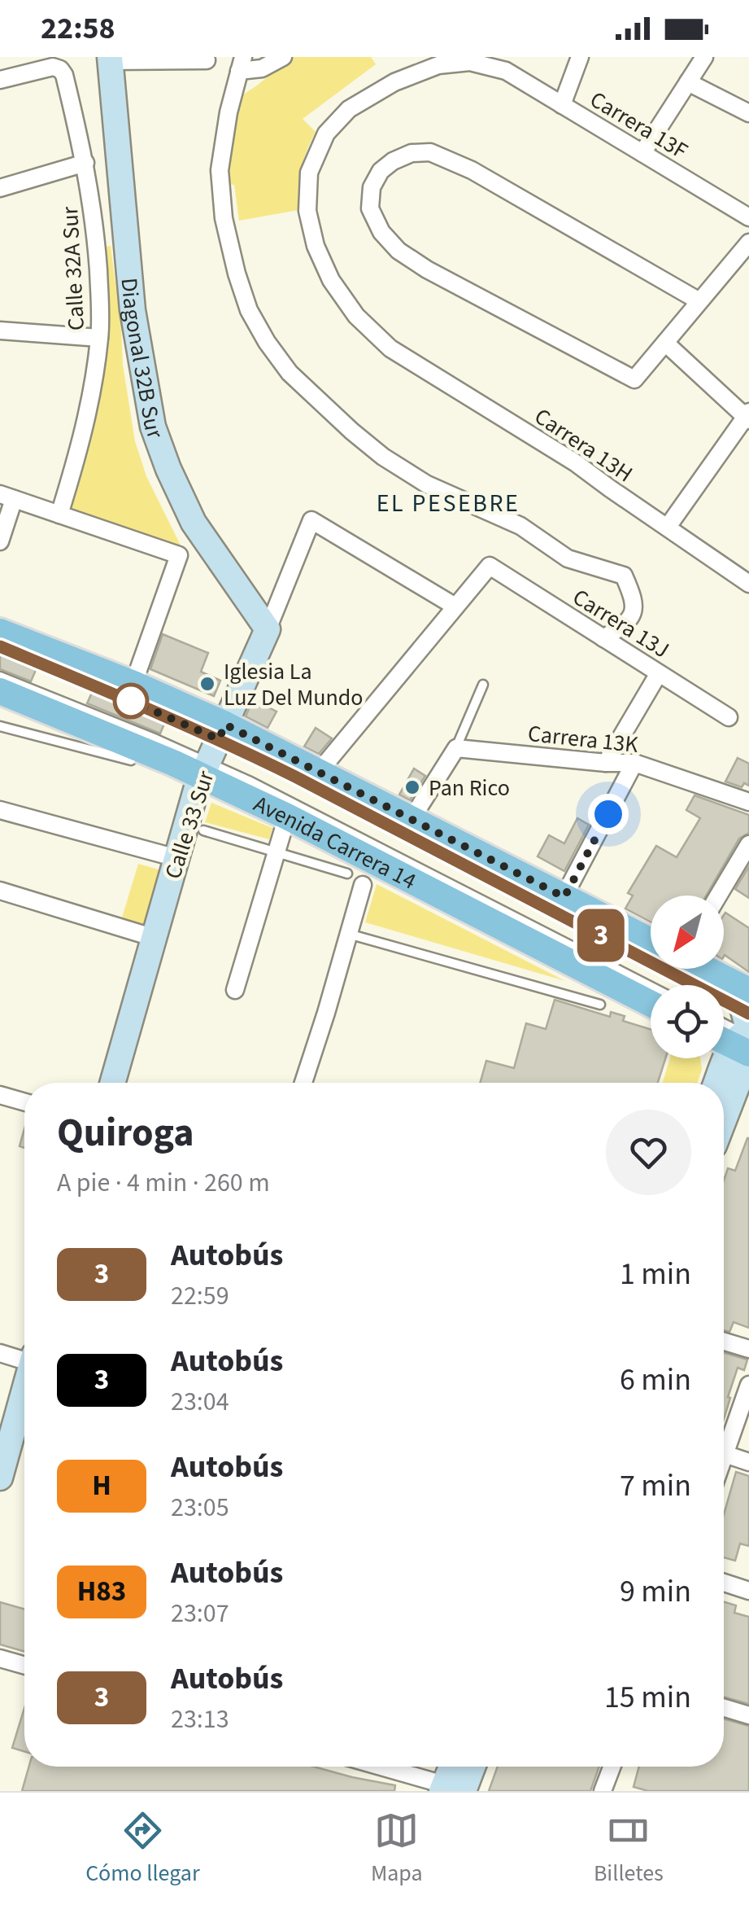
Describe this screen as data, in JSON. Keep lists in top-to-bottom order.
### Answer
{
  "streets": {
    "main road": ["Avenida Carrera 14"],
    "street": [
      "Carrera 13F",
      "Calle 32A Sur",
      "Diagonal 32B Sur",
      "Carrera 13H",
      "Carrera 13J",
      "Carrera 13K",
      "Calle 33 Sur"
    ]
  },
  "crossings": [
    ["Carrera 13F", "Carrera 13H"],
    ["Diagonal 32B Sur", "Calle 33 Sur"],
    ["Carrera 13J", "Calle 33 Sur"],
    ["Calle 33 Sur", "Avenida Carrera 14"]
  ],
  "districts": ["EL PESEBRE"],
  "places": ["Iglesia La Luz Del Mundo", "Pan Rico"],
  "lines": ["bus line 3"],
  "north": "bottom left",
  "page": {
    "status": "22:58",
    "on_map": "3",
    "heading": ["Quiroga", "A pie · 4 min · 260 m"],
    "list": [
      {
        "mark": "3",
        "name": "Autobús",
        "note": "22:59",
        "value": "1 min"
      },
      {
        "mark": "3",
        "name": "Autobús",
        "note": "23:04",
        "value": "6 min"
      },
      {
        "mark": "H",
        "name": "Autobús",
        "note": "23:05",
        "value": "7 min"
      },
      {
        "mark": "H83",
        "name": "Autobús",
        "note": "23:07",
        "value": "9 min"
      },
      {
        "mark": "3",
        "name": "Autobús",
        "note": "23:13",
        "value": "15 min"
      }
    ],
    "tabs": ["Cómo llegar", "Mapa", "Billetes"]
  }
}
